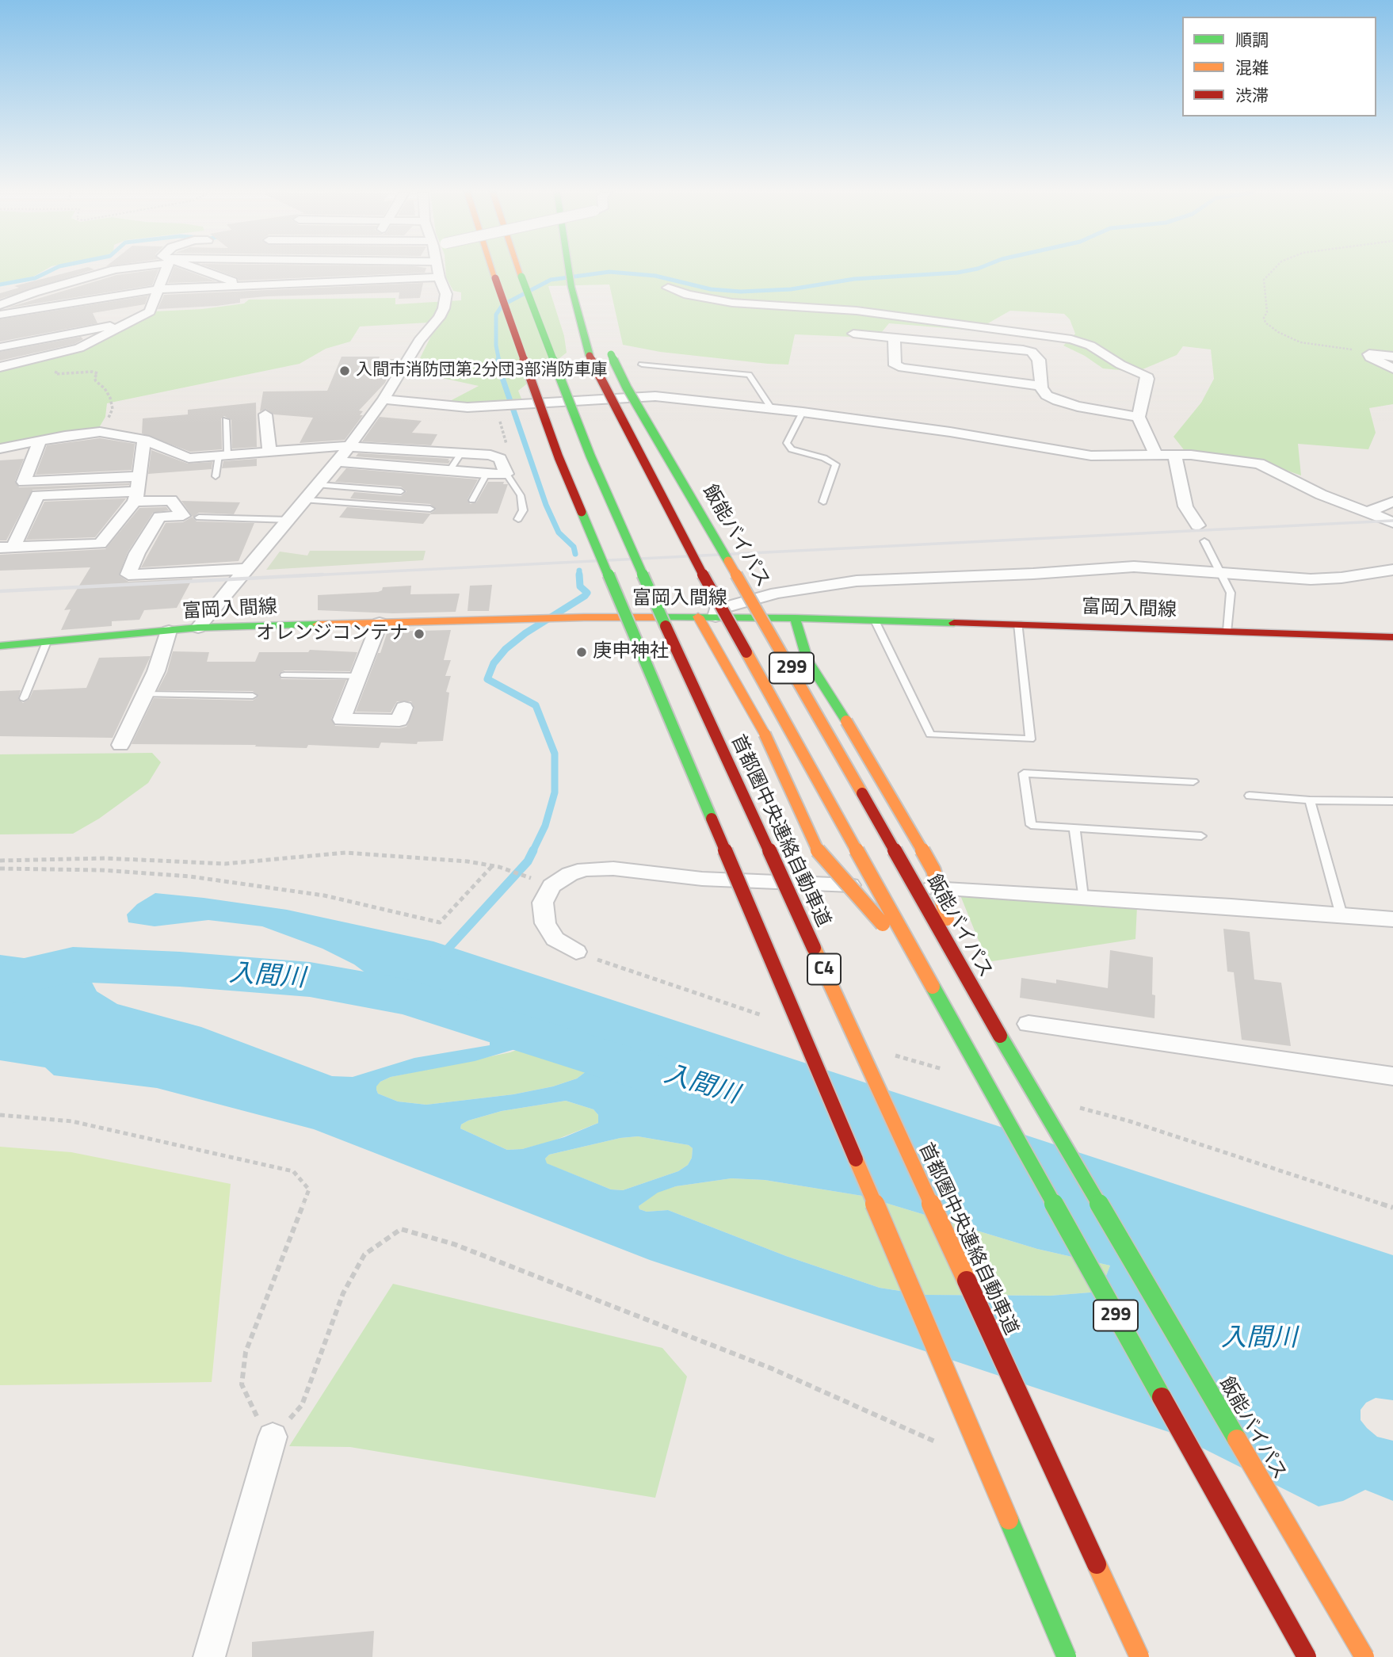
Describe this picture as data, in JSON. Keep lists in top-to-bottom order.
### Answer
{
  "streets": {
    "main road": [
      "飯能バイパス",
      "富岡入間線",
      "299",
      "首都圏中央連絡自動車道",
      "C4"
    ]
  },
  "water": ["入間川"],
  "places": ["入間市消防団第2分団3部消防車庫", "オレンジコンテナ", "庚申神社"],
  "legend": ["順調", "混雑", "渋滞"]
}
